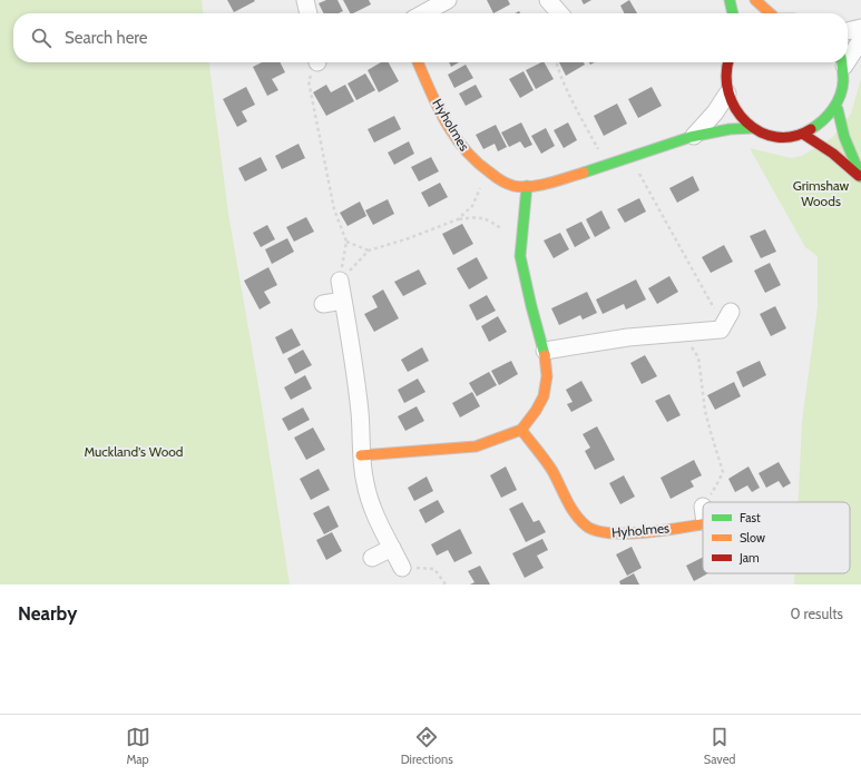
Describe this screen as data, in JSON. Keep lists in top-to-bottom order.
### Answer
{
  "streets": {
    "street": ["Hyholmes"]
  },
  "parks": ["Grimshaw Woods", "Muckland's Wood"],
  "legend": ["Fast", "Slow", "Jam"],
  "page": {
    "search": "Search here",
    "heading": ["Nearby", "0 results"],
    "nav": ["Map", "Directions", "Saved"]
  }
}
